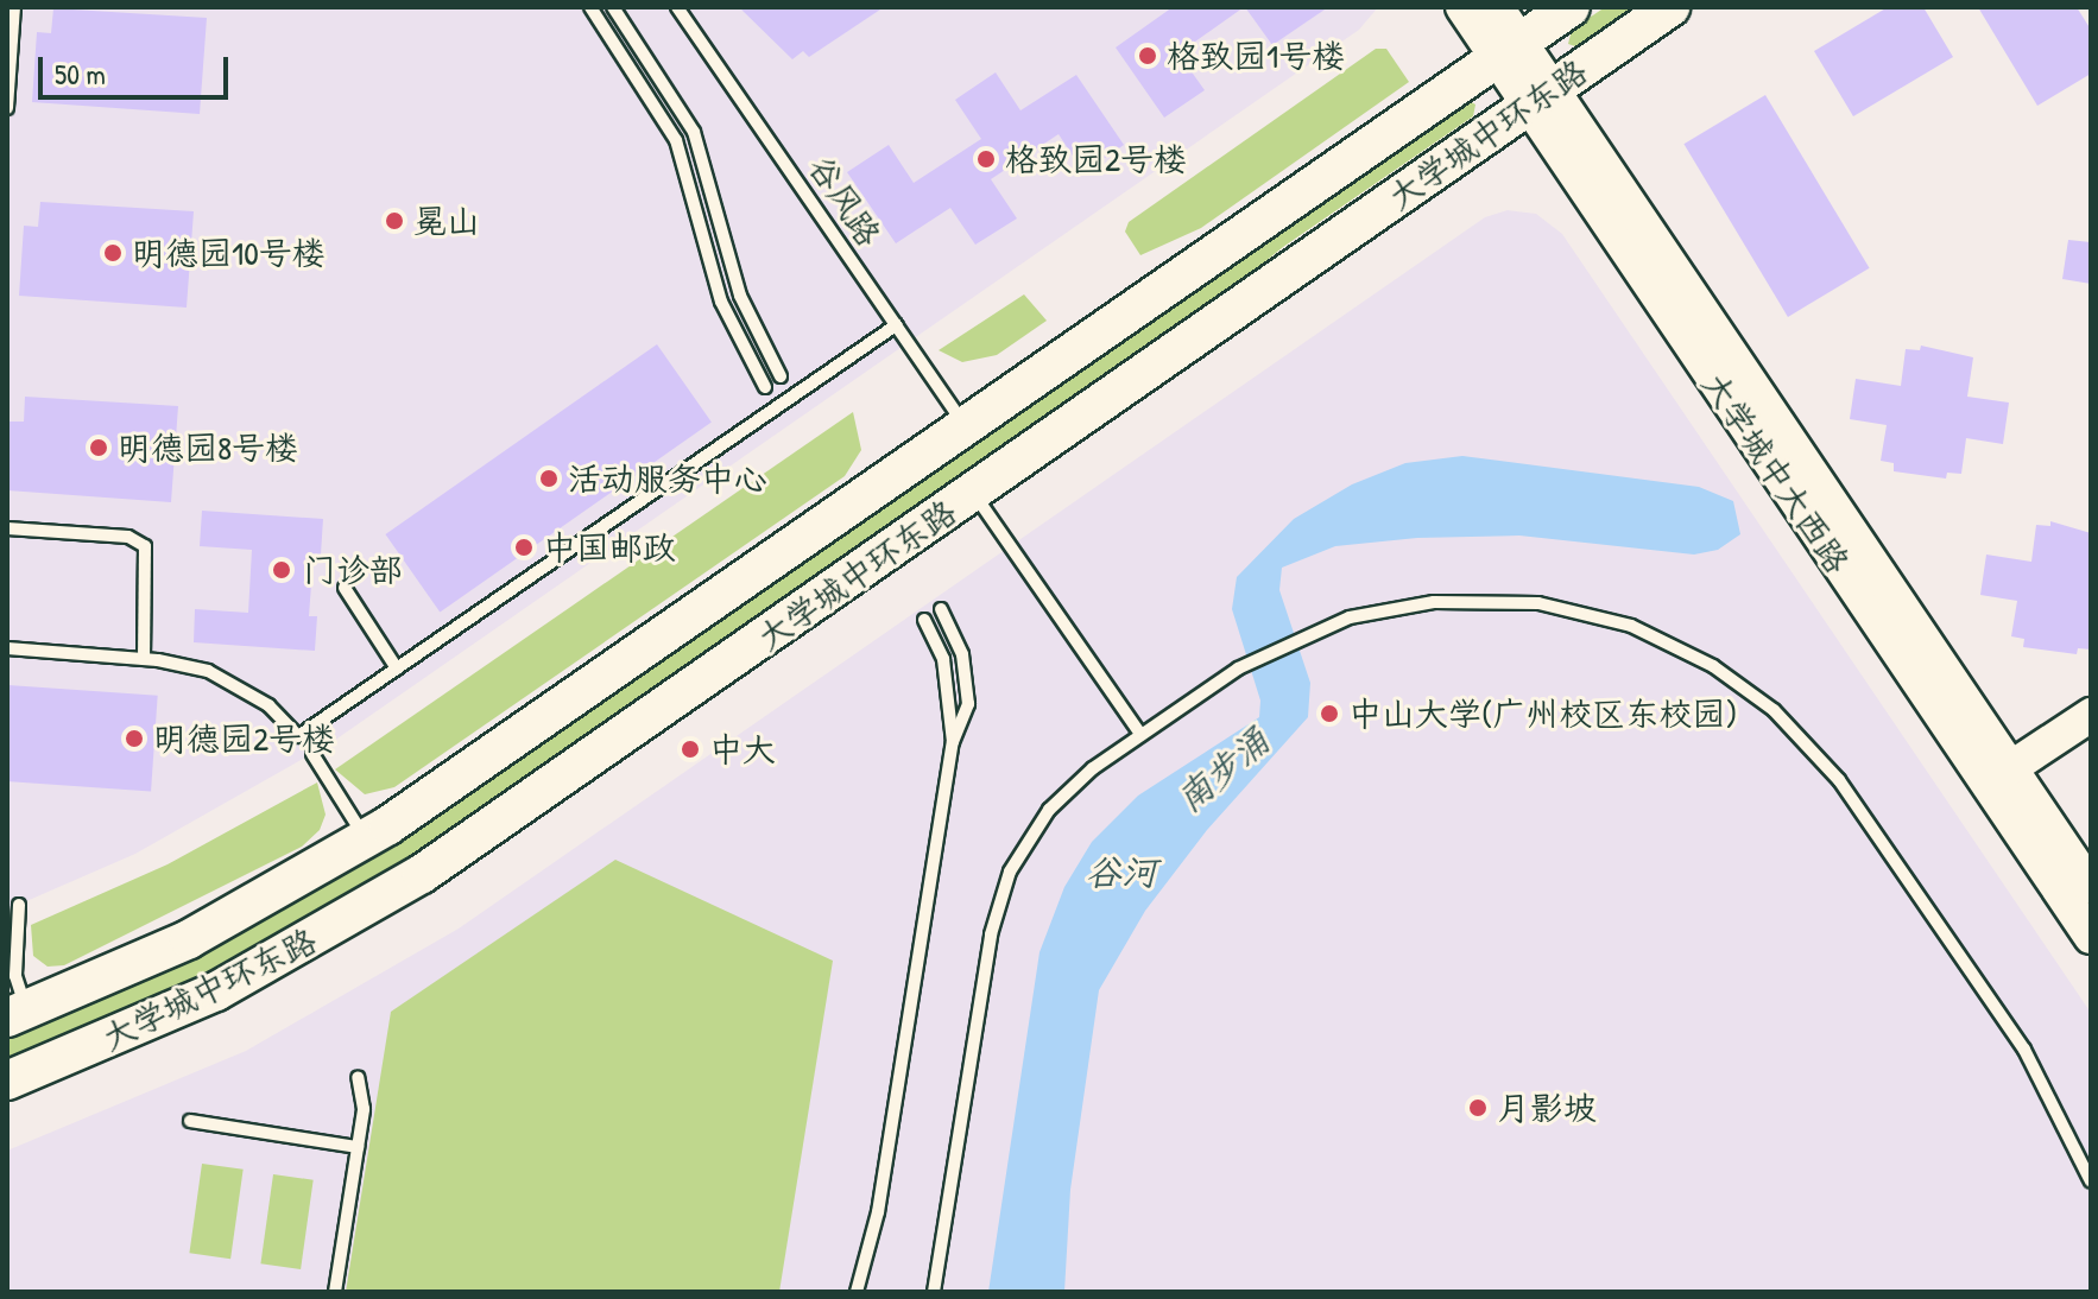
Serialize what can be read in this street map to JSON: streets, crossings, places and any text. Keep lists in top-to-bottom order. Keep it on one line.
{"streets":{"main road":["大学城中环东路","大学城中大西路"],"lane":["谷风路"]},"crossings":[["大学城中环东路","谷风路"],["大学城中环东路","大学城中大西路"]],"water":["南步涌","谷河"],"places":["格致园1号楼","格致园2号楼","冕山","明德园10号楼","明德园8号楼","活动服务中心","中国邮政","门诊部","中山大学(广州校区东校园)","明德园2号楼","中大","月影坡"],"scale_bar":"50 m"}
